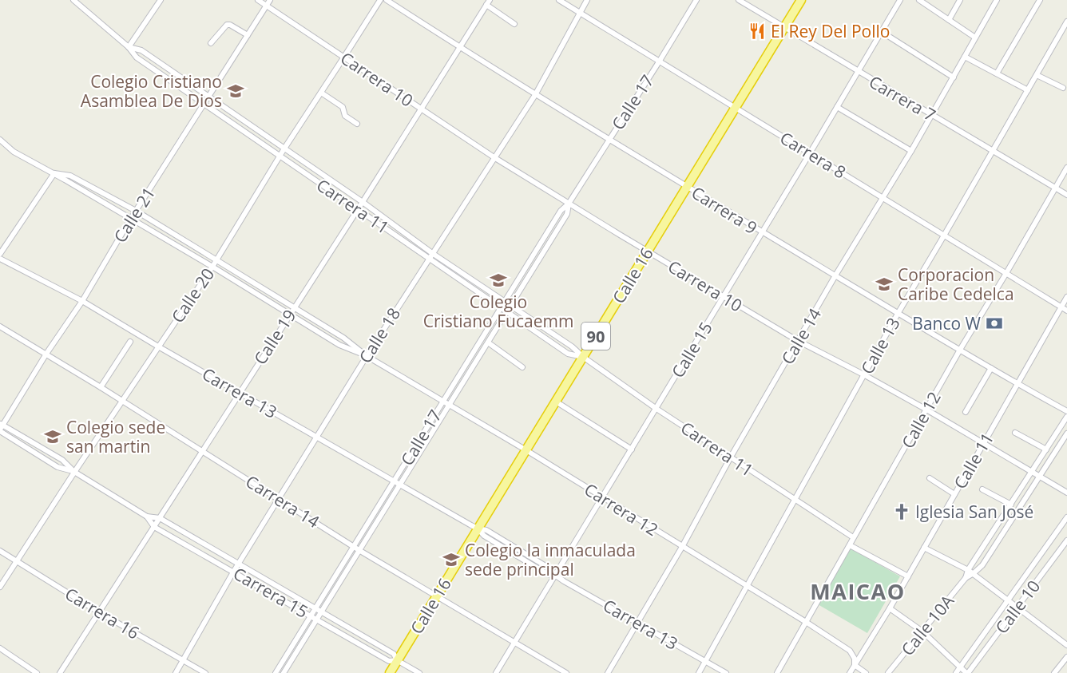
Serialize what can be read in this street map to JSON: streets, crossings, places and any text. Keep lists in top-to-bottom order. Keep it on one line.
{"streets":{"highway":["Calle 16","90"],"street":["Carrera 10","Carrera 7","Calle 17","Carrera 8","Carrera 11","Carrera 9","Calle 21","Calle 20","Calle 18","Calle 14","Calle 19","Calle 13","Calle 15","Carrera 13","Calle 12","Calle 11","Carrera 14","Carrera 12","Carrera 15","Calle 10","Carrera 16","Calle 10A"]},"crossings":[["Carrera 10","Calle 17"],["Carrera 10","Calle 21"],["Carrera 10","Calle 16"],["Carrera 10","Calle 20"],["Carrera 10","Calle 18"],["Carrera 10","Calle 14"],["Carrera 10","Calle 19"],["Carrera 10","Calle 13"],["Carrera 10","Calle 15"],["Carrera 10","Calle 12"],["Carrera 10","Calle 11"],["Carrera 10","Calle 10A"],["Carrera 7","Calle 16"],["Carrera 7","Calle 14"],["Carrera 7","Calle 13"],["Carrera 7","Calle 15"],["Carrera 7","Calle 12"],["Calle 17","Carrera 8"],["Calle 17","Carrera 11"],["Calle 17","Carrera 9"],["Calle 17","Carrera 13"],["Calle 17","Carrera 14"],["Calle 17","Carrera 12"],["Calle 17","Carrera 15"],["Carrera 8","Calle 16"],["Carrera 8","Calle 18"],["Carrera 8","Calle 14"],["Carrera 8","Calle 13"],["Carrera 8","Calle 15"],["Carrera 8","Calle 12"],["Carrera 8","Calle 11"],["Carrera 11","Calle 21"],["Carrera 11","Calle 16"],["Carrera 11","Calle 20"],["Carrera 11","Calle 18"],["Carrera 11","Calle 14"],["Carrera 11","Calle 19"],["Carrera 11","Calle 13"],["Carrera 11","Calle 15"],["Carrera 11","Calle 12"],["Carrera 9","Calle 16"],["Carrera 9","Calle 18"],["Carrera 9","Calle 14"],["Carrera 9","Calle 19"],["Carrera 9","Calle 13"],["Carrera 9","Calle 15"],["Carrera 9","Calle 12"],["Carrera 9","Calle 11"],["Calle 21","Carrera 13"],["Calle 21","Carrera 14"],["Calle 21","Carrera 12"],["Calle 21","Carrera 15"],["Calle 16","Carrera 13"],["Calle 16","Carrera 14"],["Calle 16","Carrera 12"],["Calle 16","Carrera 15"],["Calle 20","Carrera 13"],["Calle 20","Carrera 14"],["Calle 20","Carrera 12"],["Calle 20","Carrera 15"],["Calle 20","Carrera 16"],["Calle 18","Carrera 13"],["Calle 18","Carrera 14"],["Calle 18","Carrera 12"],["Calle 18","Carrera 15"],["Calle 18","Carrera 16"],["Calle 14","Carrera 13"],["Calle 14","Carrera 12"],["Calle 19","Carrera 13"],["Calle 19","Carrera 14"],["Calle 19","Carrera 12"],["Calle 19","Carrera 15"],["Calle 19","Carrera 16"],["Calle 13","Carrera 13"],["Calle 13","Carrera 12"],["Calle 15","Carrera 13"],["Calle 15","Carrera 14"],["Calle 15","Carrera 12"],["Calle 12","Carrera 12"],["Calle 11","Carrera 12"]],"districts":["MAICAO"],"places":{"restaurant":["El Rey Del Pollo"],"school or university":["Colegio Cristiano Asamblea De Dios","Colegio Cristiano Fucaemm","Corporacion Caribe Cedelca","Colegio sede san martin","Colegio la inmaculada sede principal"],"bank":["Banco W"],"church":["Iglesia San José"]}}
